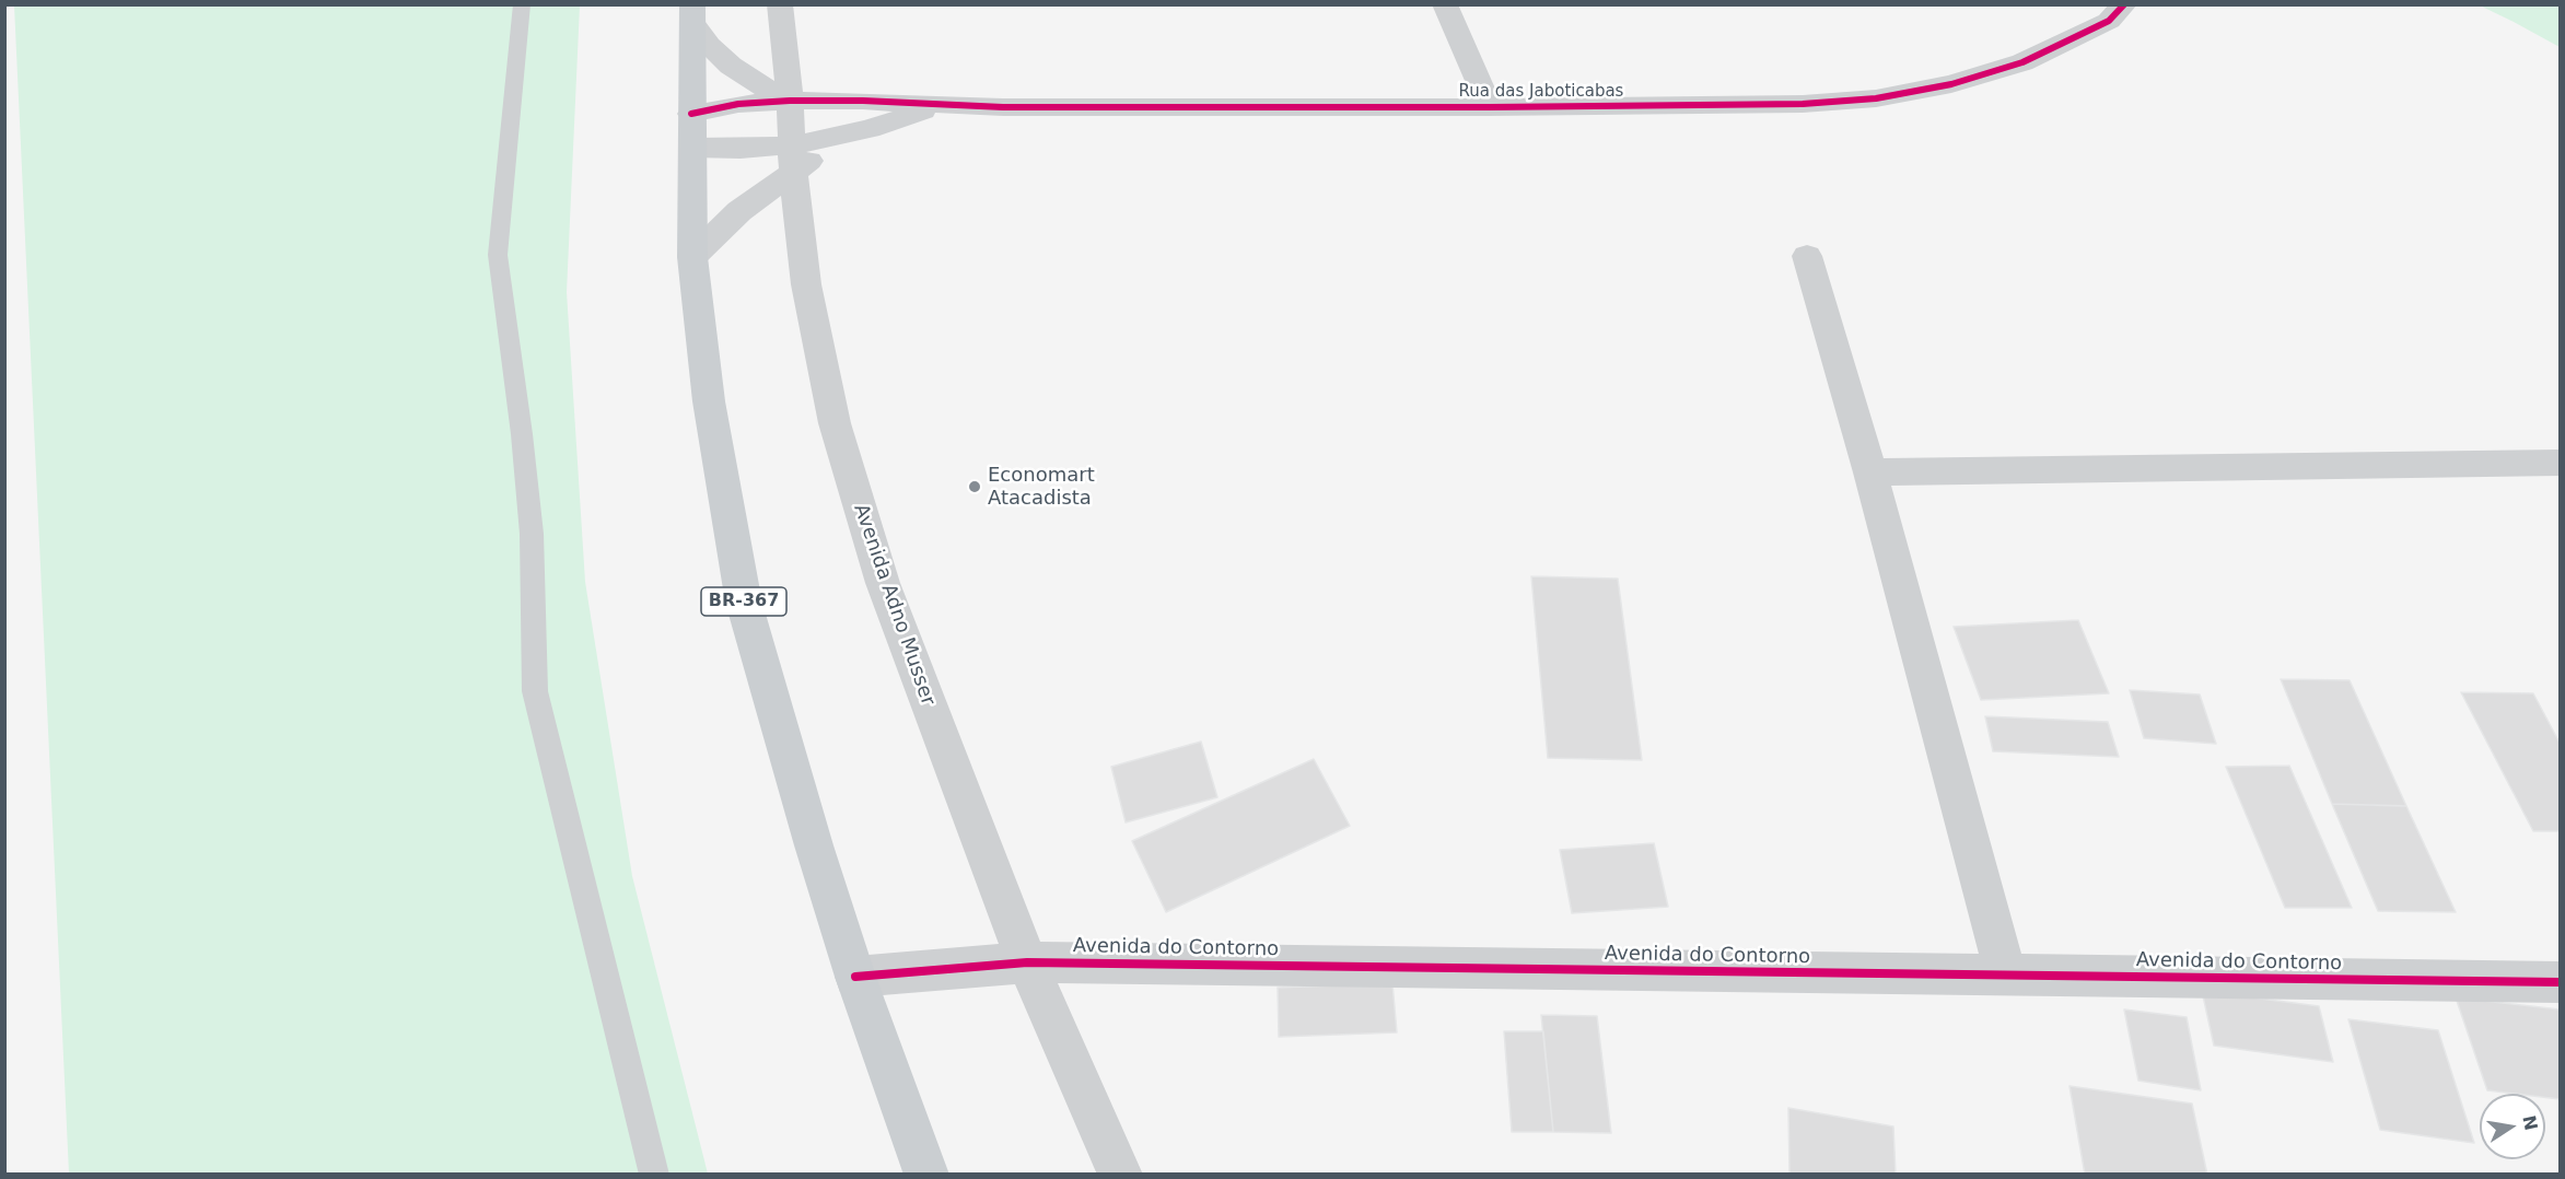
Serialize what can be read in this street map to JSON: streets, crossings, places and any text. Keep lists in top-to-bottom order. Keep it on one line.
{"streets":{"main road":["BR-367"],"street":["Rua das Jaboticabas","Avenida Adno Musser","Avenida do Contorno"]},"crossings":[["Rua das Jaboticabas","BR-367"],["Rua das Jaboticabas","Avenida Adno Musser"],["BR-367","Avenida do Contorno"],["Avenida Adno Musser","Avenida do Contorno"]],"places":["Economart Atacadista"],"north":"right"}
